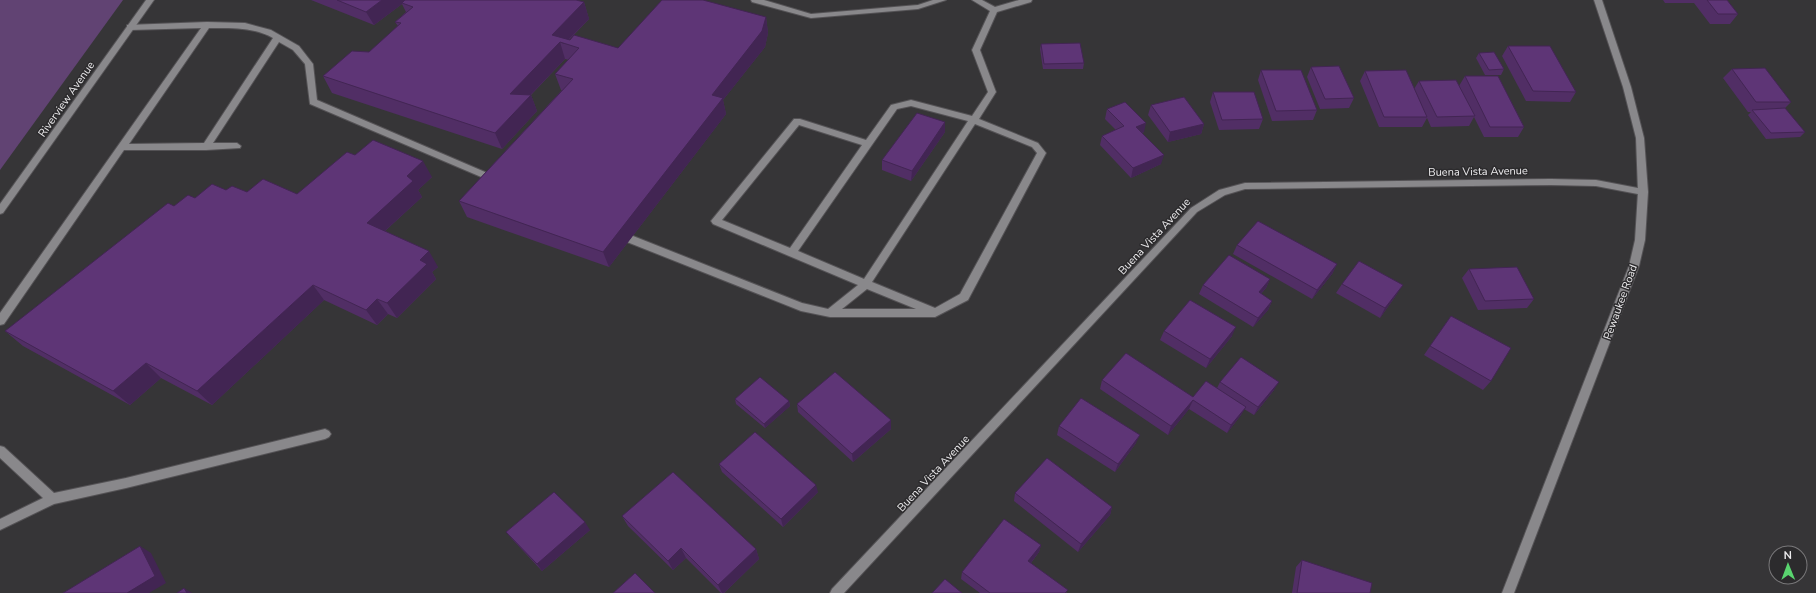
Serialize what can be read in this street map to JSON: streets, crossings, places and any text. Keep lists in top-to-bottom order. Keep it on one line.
{"streets":{"street":["Riverview Avenue","Buena Vista Avenue","Pewaukee Road"]},"crossings":[["Buena Vista Avenue","Pewaukee Road"]],"north":"top"}
